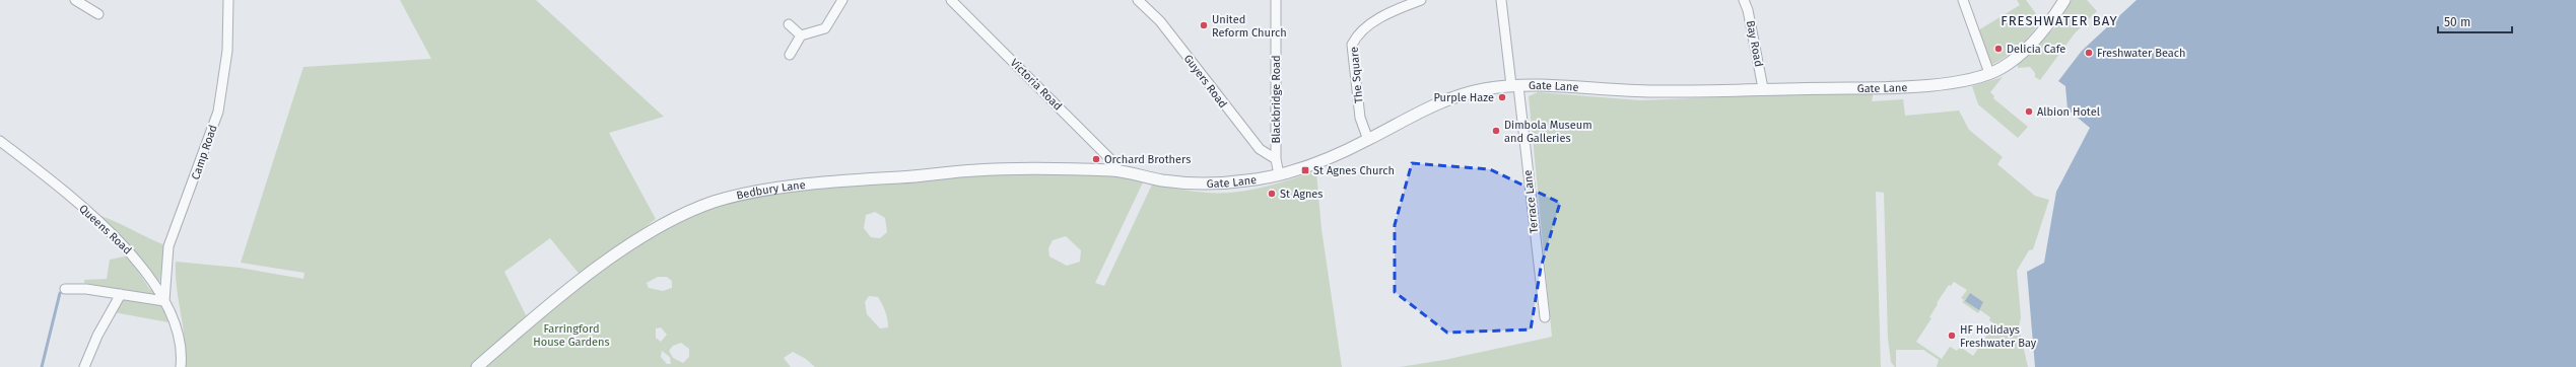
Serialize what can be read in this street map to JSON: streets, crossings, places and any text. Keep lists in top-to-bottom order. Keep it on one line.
{"streets":{"street":["Bay Road","The Square","Guyers Road","Victoria Road","Gate Lane","Blackbridge Road","Camp Road","Bedbury Lane","Terrace Lane","Queens Road"]},"crossings":[["Bay Road","Gate Lane"],["The Square","Gate Lane"],["Guyers Road","Blackbridge Road"],["Victoria Road","Gate Lane"],["Victoria Road","Bedbury Lane"],["Gate Lane","Blackbridge Road"],["Gate Lane","Bedbury Lane"],["Gate Lane","Terrace Lane"],["Camp Road","Queens Road"]],"districts":["FRESHWATER BAY"],"parks":["Farringford House Gardens"],"places":{"other":["United Reform Church","Delicia Cafe","Freshwater Beach","Purple Haze","Albion Hotel","Dimbola Museum and Galleries","Orchard Brothers","St Agnes","HF Holidays Freshwater Bay"],"transit":["St Agnes Church"]},"scale_bar":"50 m"}
